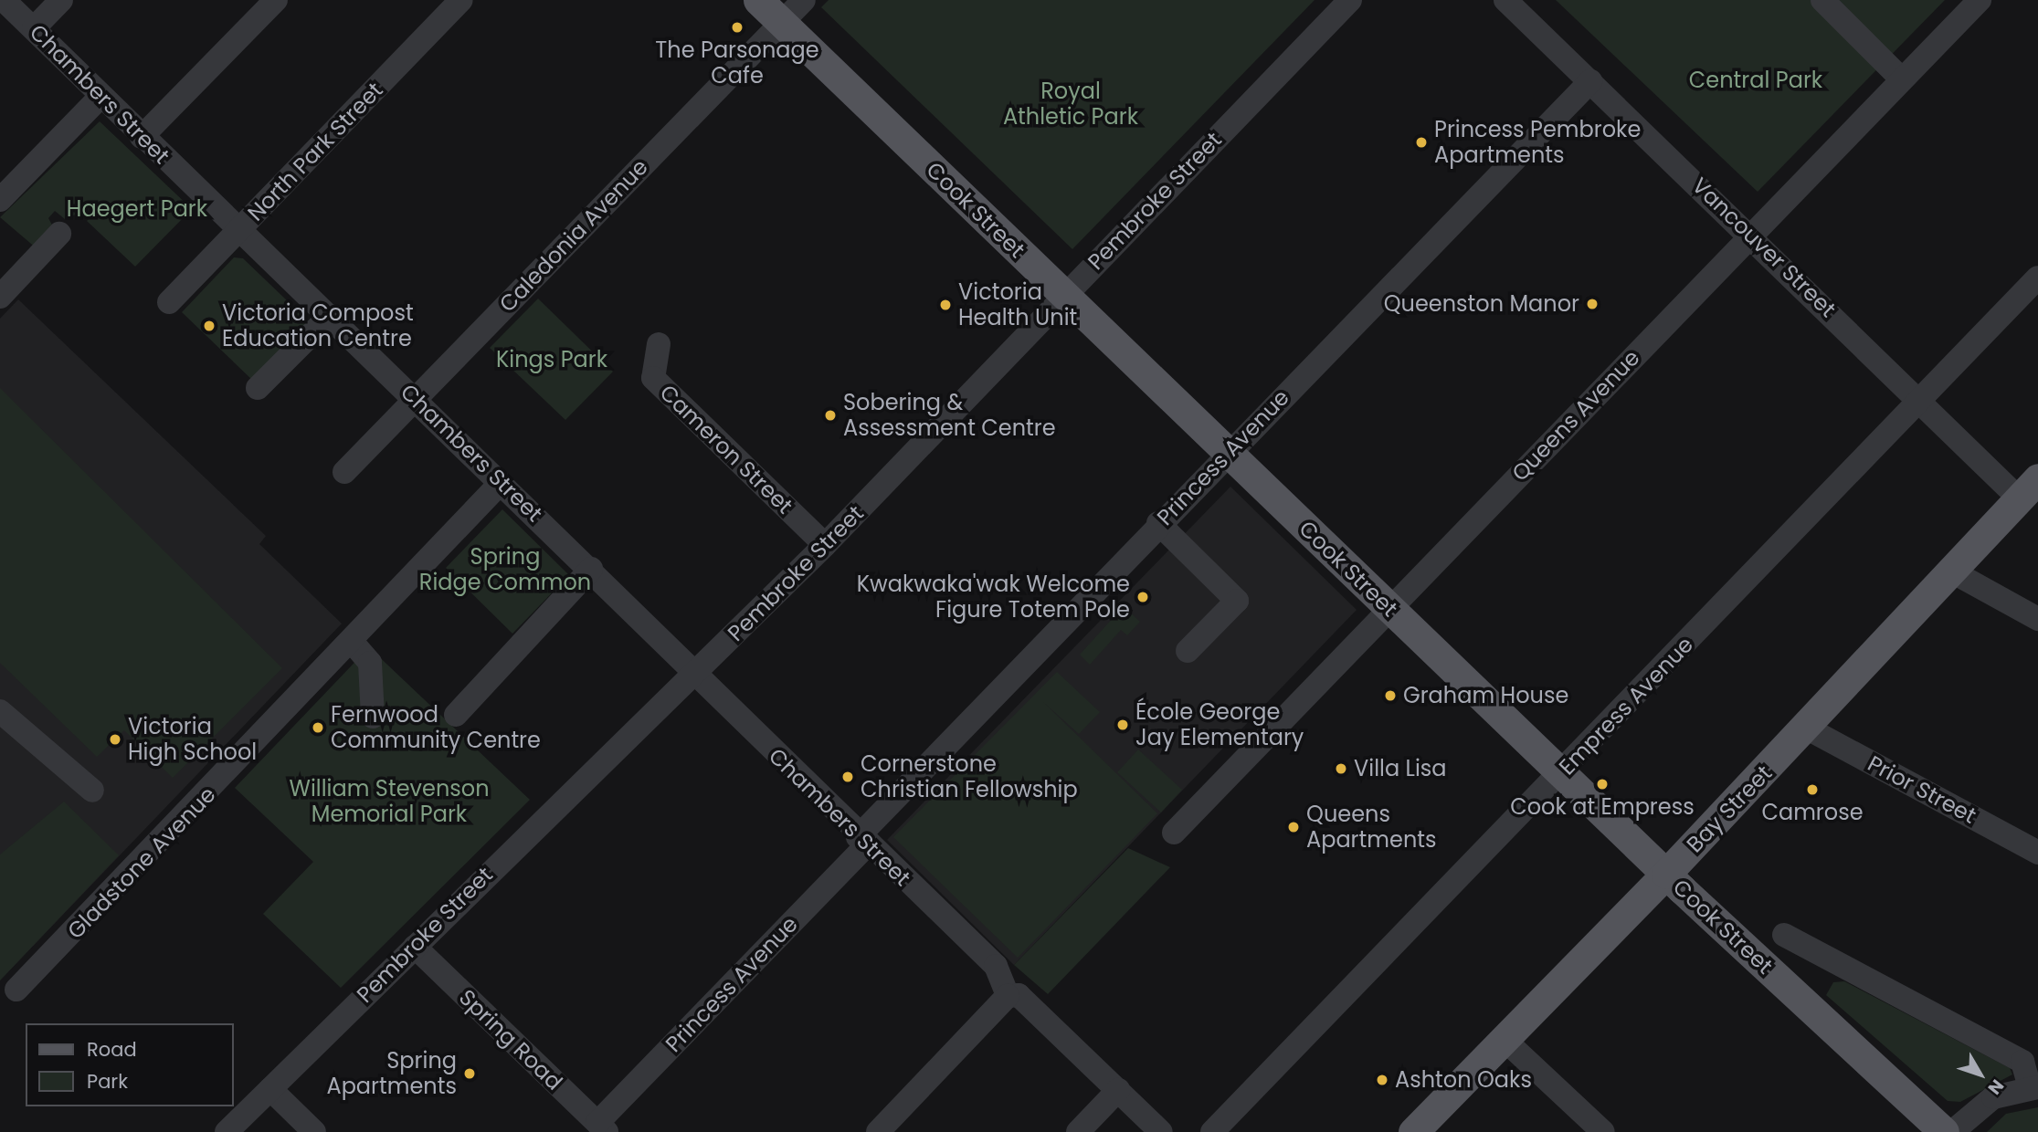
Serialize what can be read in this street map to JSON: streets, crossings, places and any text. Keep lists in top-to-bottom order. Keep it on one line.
{"streets":{"main road":["Cook Street","Bay Street"],"street":["Chambers Street","North Park Street","Pembroke Street","Caledonia Avenue","Vancouver Street","Queens Avenue","Cameron Street","Princess Avenue","Empress Avenue","Prior Street","Gladstone Avenue","Spring Road"]},"crossings":[["Chambers Street","North Park Street"],["Chambers Street","Pembroke Street"],["Chambers Street","Caledonia Avenue"],["Chambers Street","Princess Avenue"],["Chambers Street","Gladstone Avenue"],["Pembroke Street","Cook Street"],["Pembroke Street","Cameron Street"],["Pembroke Street","Spring Road"],["Cook Street","Caledonia Avenue"],["Cook Street","Queens Avenue"],["Cook Street","Princess Avenue"],["Cook Street","Empress Avenue"],["Cook Street","Bay Street"],["Vancouver Street","Queens Avenue"],["Vancouver Street","Princess Avenue"],["Vancouver Street","Empress Avenue"],["Vancouver Street","Bay Street"],["Princess Avenue","Spring Road"],["Prior Street","Bay Street"]],"parks":["Central Park","Royal Athletic Park","Haegert Park","Kings Park","Spring Ridge Common","William Stevenson Memorial Park"],"places":["The Parsonage Cafe","Princess Pembroke Apartments","Queenston Manor","Victoria Health Unit","Victoria Compost Education Centre","Sobering & Assessment Centre","Kwakwaka'wak Welcome Figure Totem Pole","Graham House","École George Jay Elementary","Fernwood Community Centre","Victoria High School","Villa Lisa","Cornerstone Christian Fellowship","Cook at Empress","Camrose","Queens Apartments","Spring Apartments","Ashton Oaks"],"legend":["Road","Park"],"north":"bottom right"}
